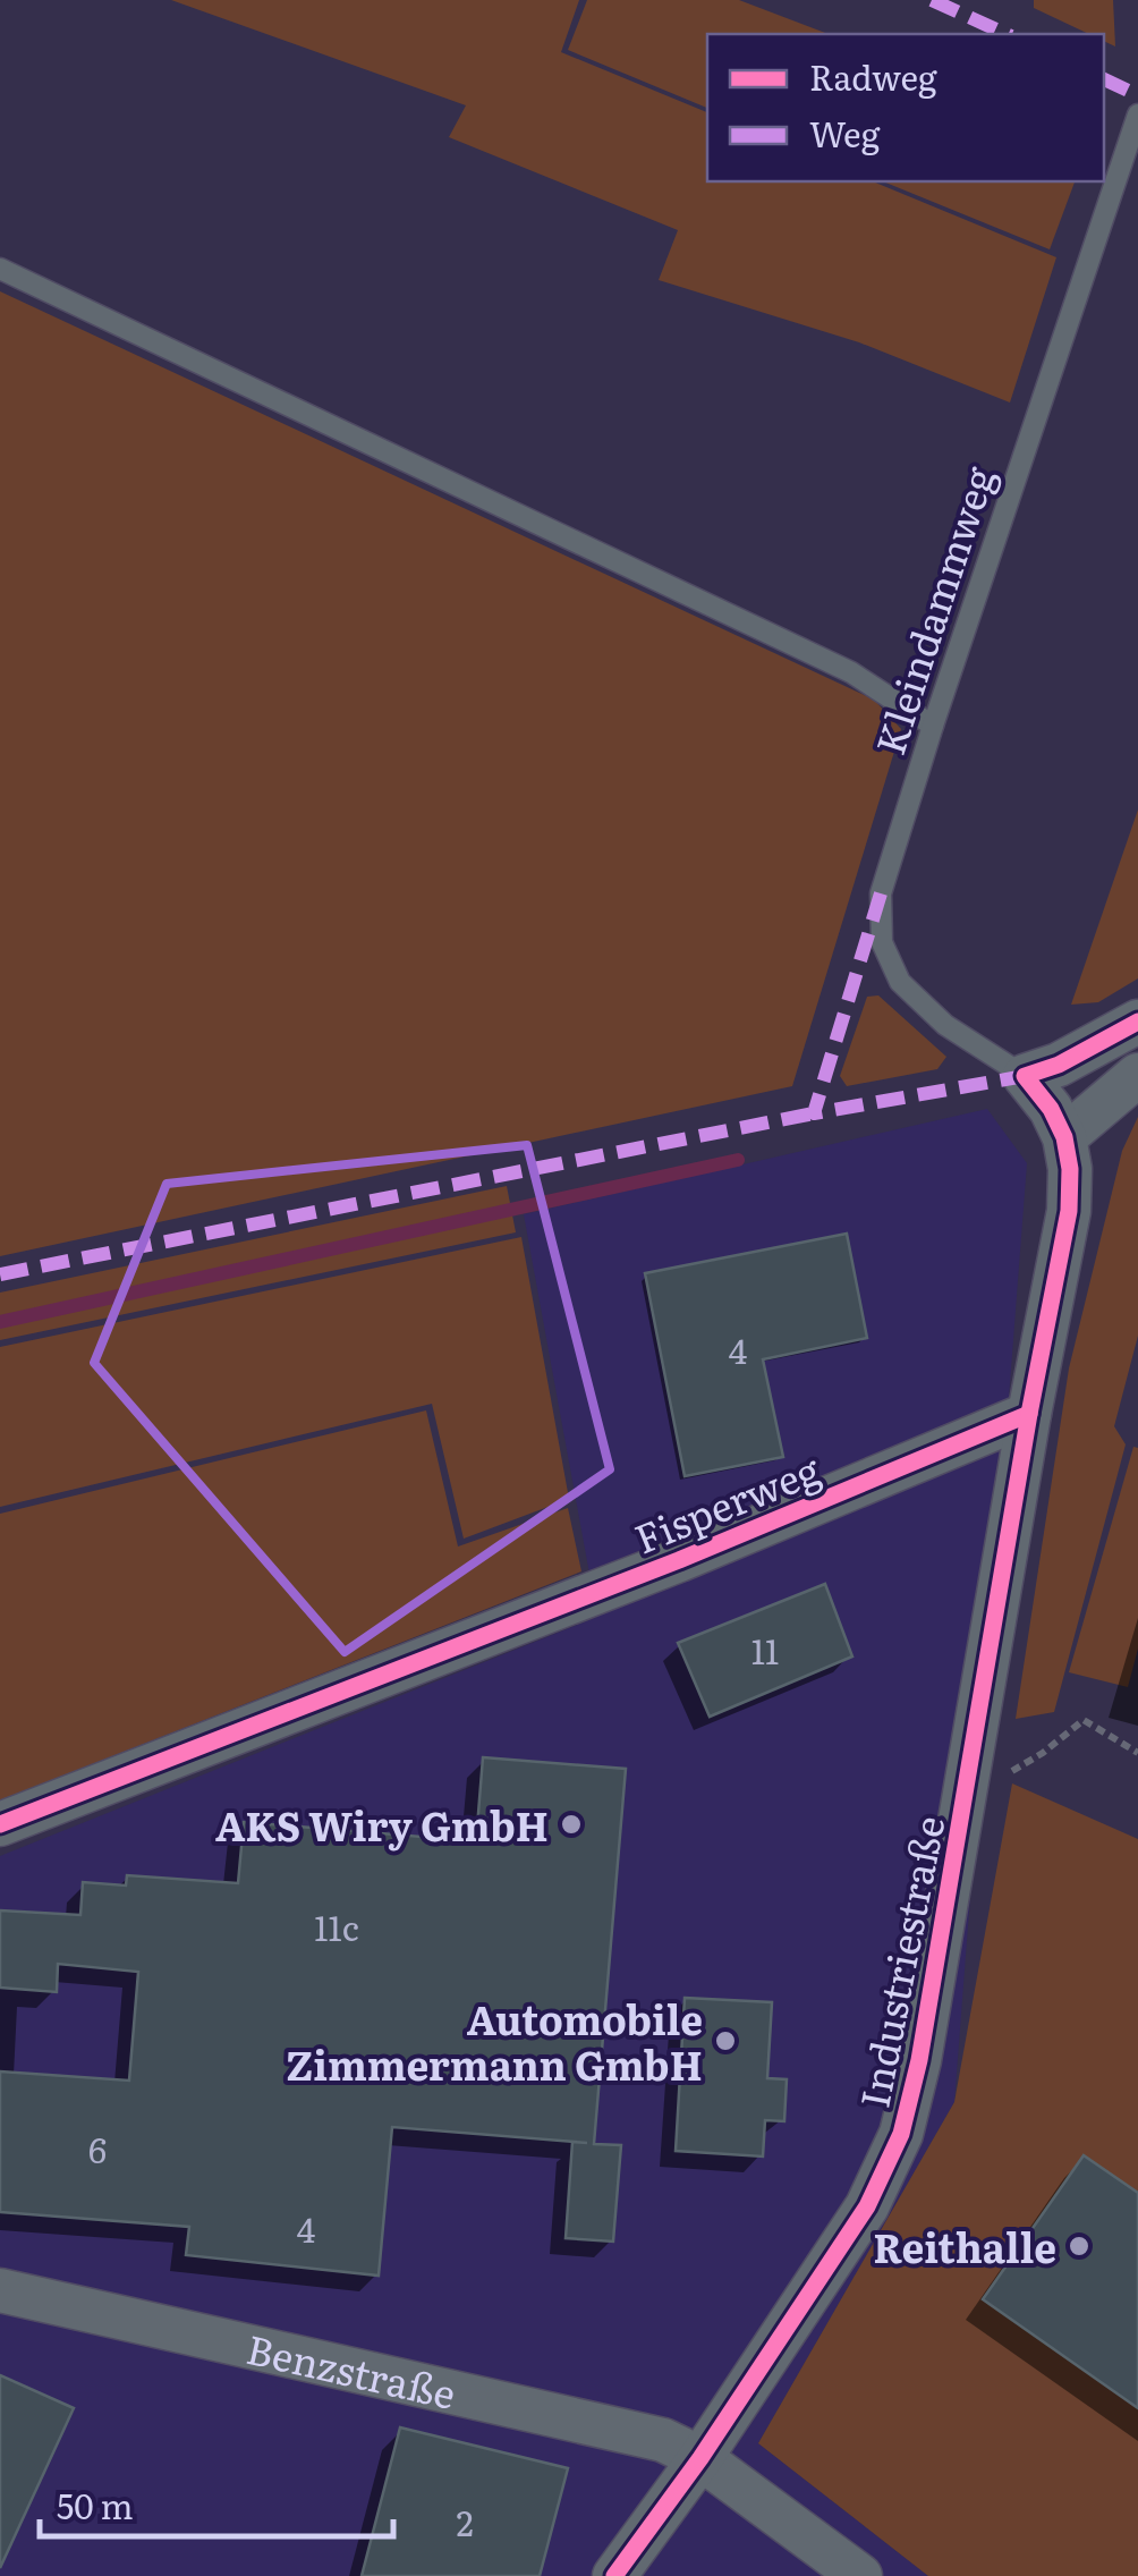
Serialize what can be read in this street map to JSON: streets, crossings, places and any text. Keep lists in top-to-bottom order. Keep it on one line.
{"streets":{"street":["Fisperweg","Industriestraße","Benzstraße"],"lane":["Kleindammweg"]},"crossings":[["Fisperweg","Industriestraße"],["Industriestraße","Benzstraße"]],"places":["AKS Wiry GmbH","Automobile Zimmermann GmbH","Reithalle"],"house_numbers":["4","11","11c","6","4","2"],"legend":["Radweg","Weg"],"scale_bar":"50 m"}
